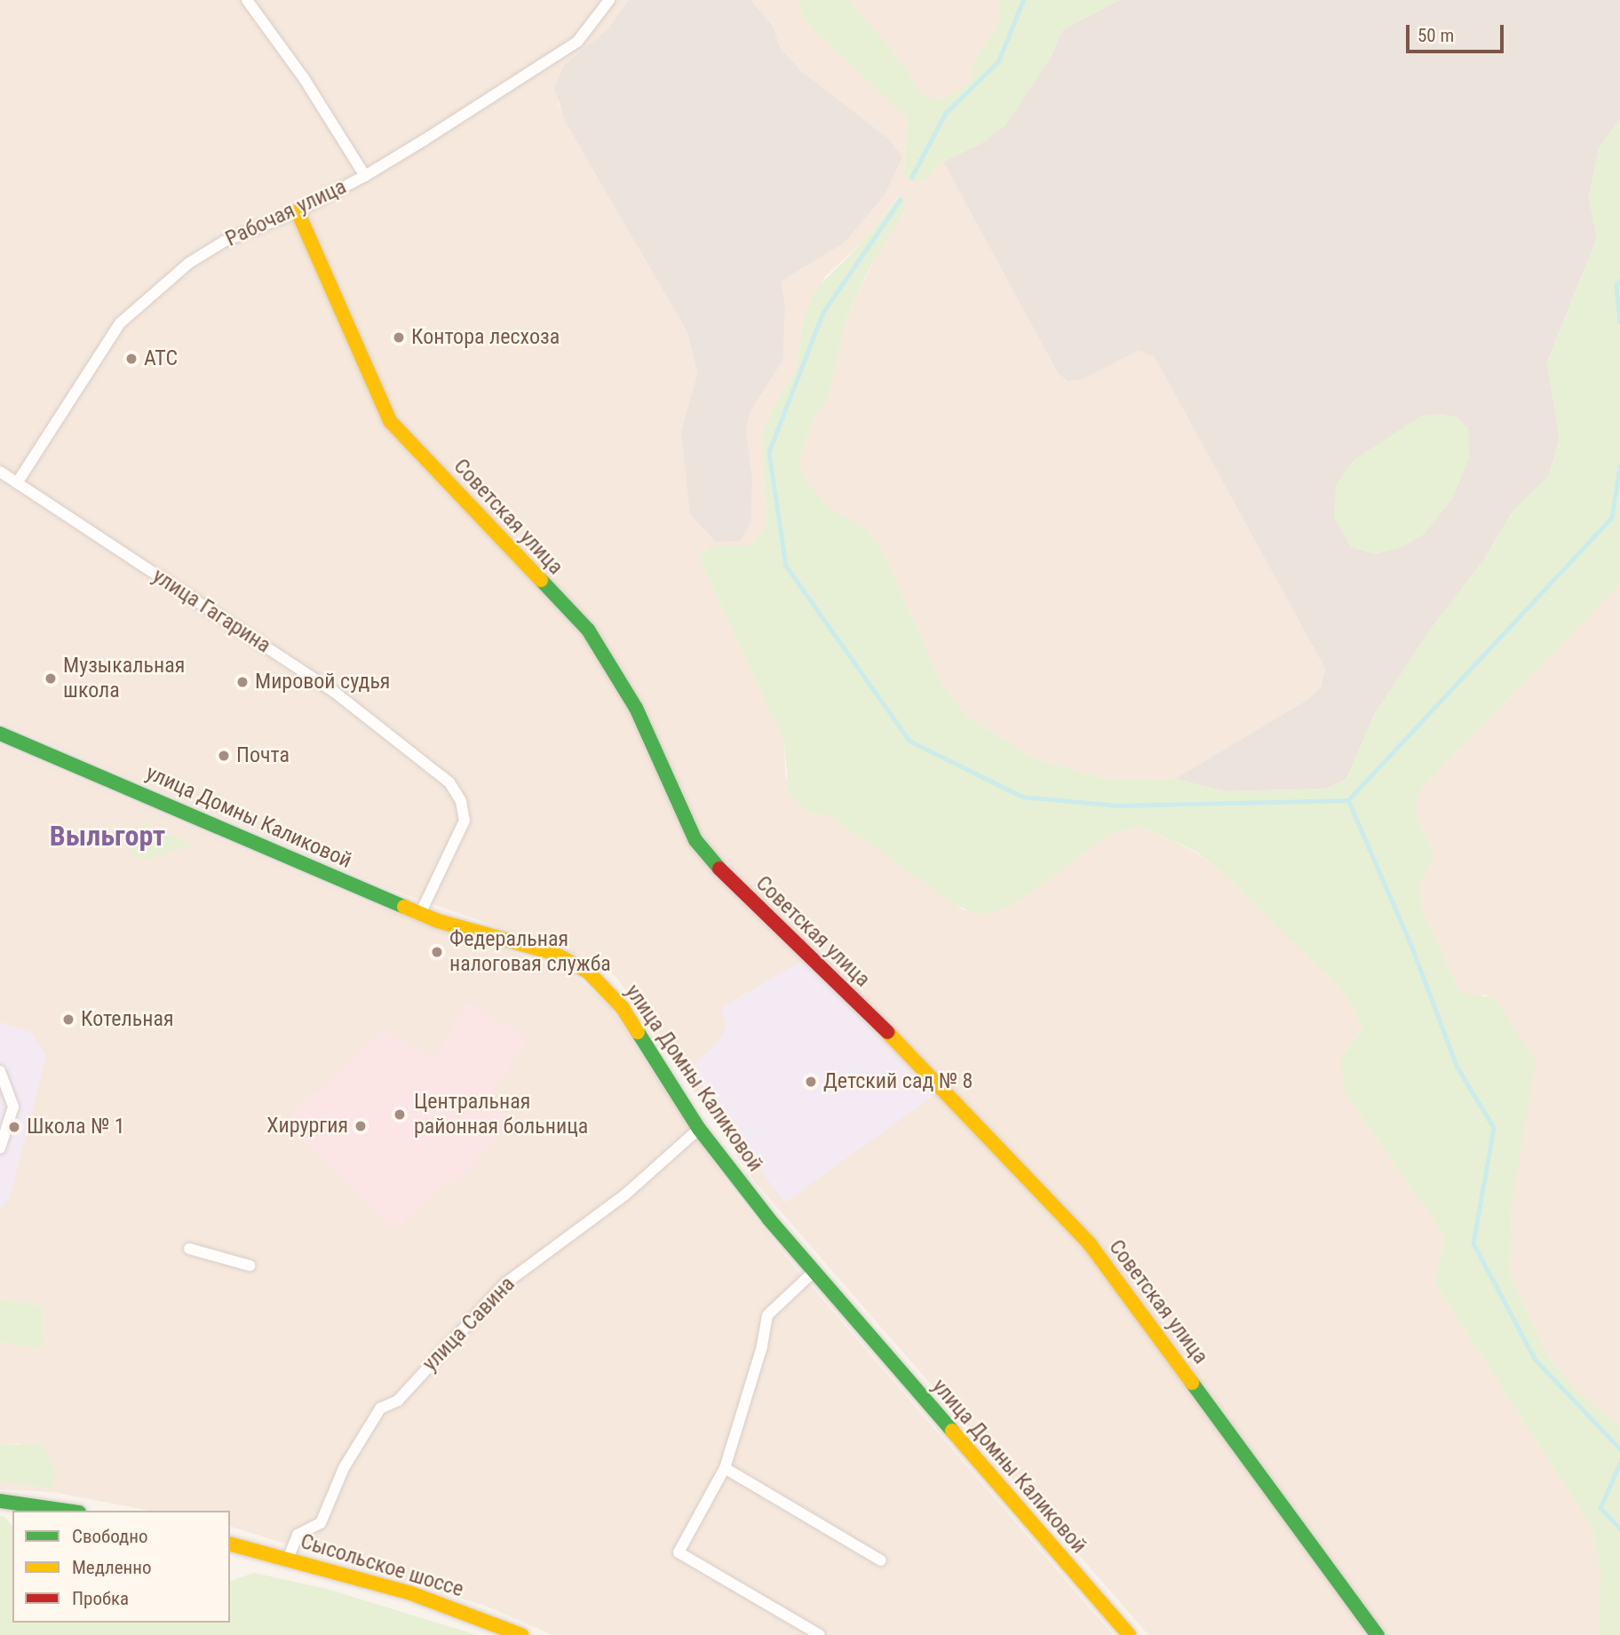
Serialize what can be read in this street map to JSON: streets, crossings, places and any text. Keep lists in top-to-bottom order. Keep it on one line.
{"streets":{"main road":["Советская улица","улица Домны Каликовой","Сысольское шоссе"],"street":["Рабочая улица","улица Гагарина","улица Савина"]},"crossings":[["Рабочая улица","Советская улица"],["Рабочая улица","улица Гагарина"],["улица Гагарина","улица Домны Каликовой"],["улица Домны Каликовой","улица Савина"],["улица Савина","Сысольское шоссе"]],"districts":["Выльгорт"],"places":["Контора лесхоза","АТС","Музыкальная школа","Мировой судья","Почта","Федеральная налоговая служба","Котельная","Детский сад № 8","Центральная районная больница","Хирургия","Школа № 1"],"legend":["Свободно","Медленно","Пробка"],"scale_bar":"50 m"}
